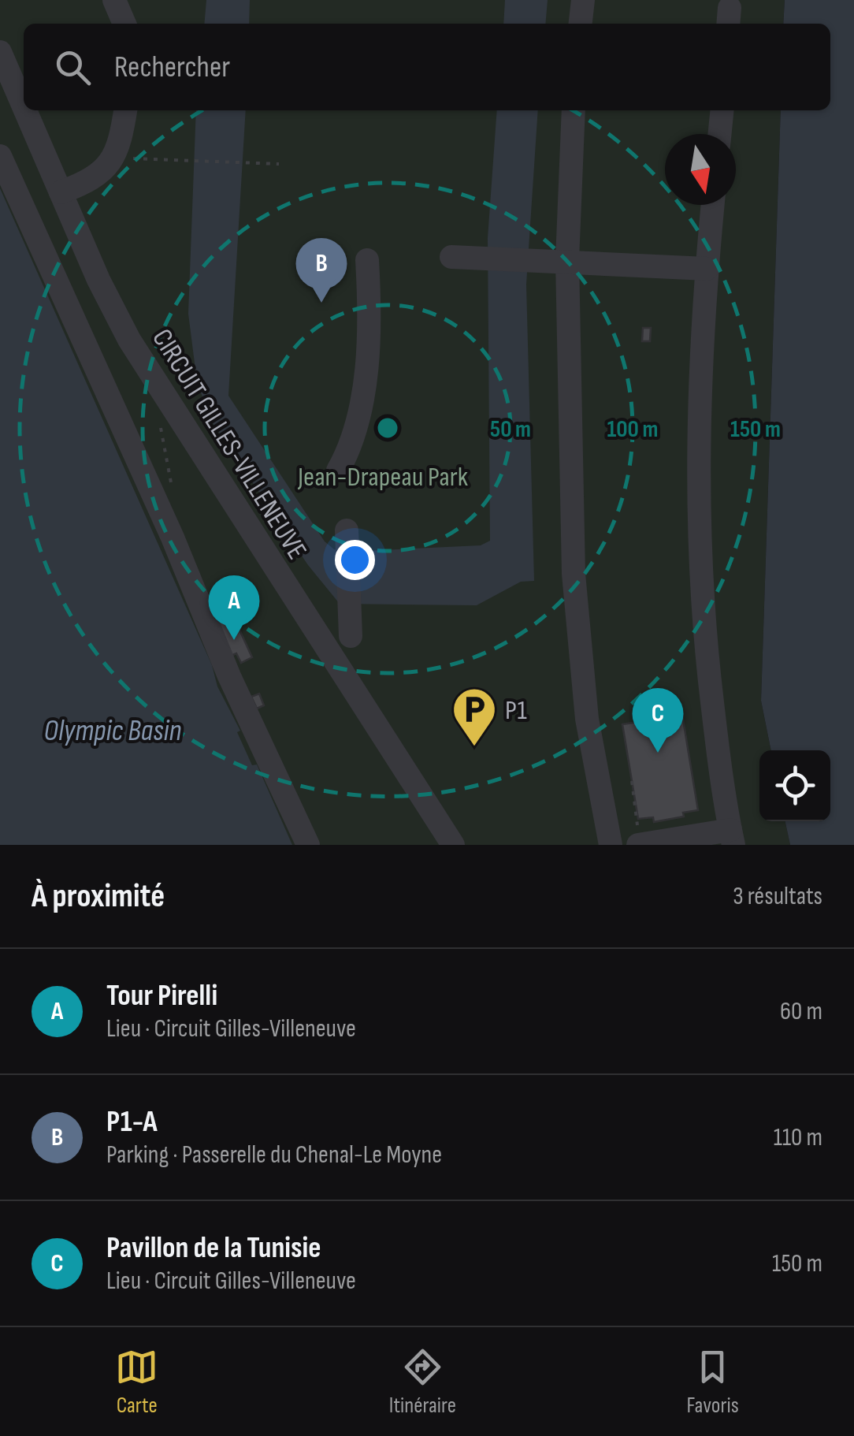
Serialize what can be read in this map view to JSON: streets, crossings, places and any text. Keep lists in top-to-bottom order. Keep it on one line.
{"streets":{"street":["CIRCUIT GILLES-VILLENEUVE"]},"water":["Olympic Basin"],"parks":["Jean-Drapeau Park"],"places":{"parking":["P1"]},"north":"bottom","page":{"search":"Rechercher","pins":["B","A","C"],"heading":["À proximité","3 résultats"],"list":[{"mark":"A","name":"Tour Pirelli","note":"Lieu · Circuit Gilles-Villeneuve","value":"60 m"},{"mark":"B","name":"P1-A","note":"Parking · Passerelle du Chenal-Le Moyne","value":"110 m"},{"mark":"C","name":"Pavillon de la Tunisie","note":"Lieu · Circuit Gilles-Villeneuve","value":"150 m"}],"nav":["Carte","Itinéraire","Favoris"]},"rings":["50 m","100 m","150 m"]}
